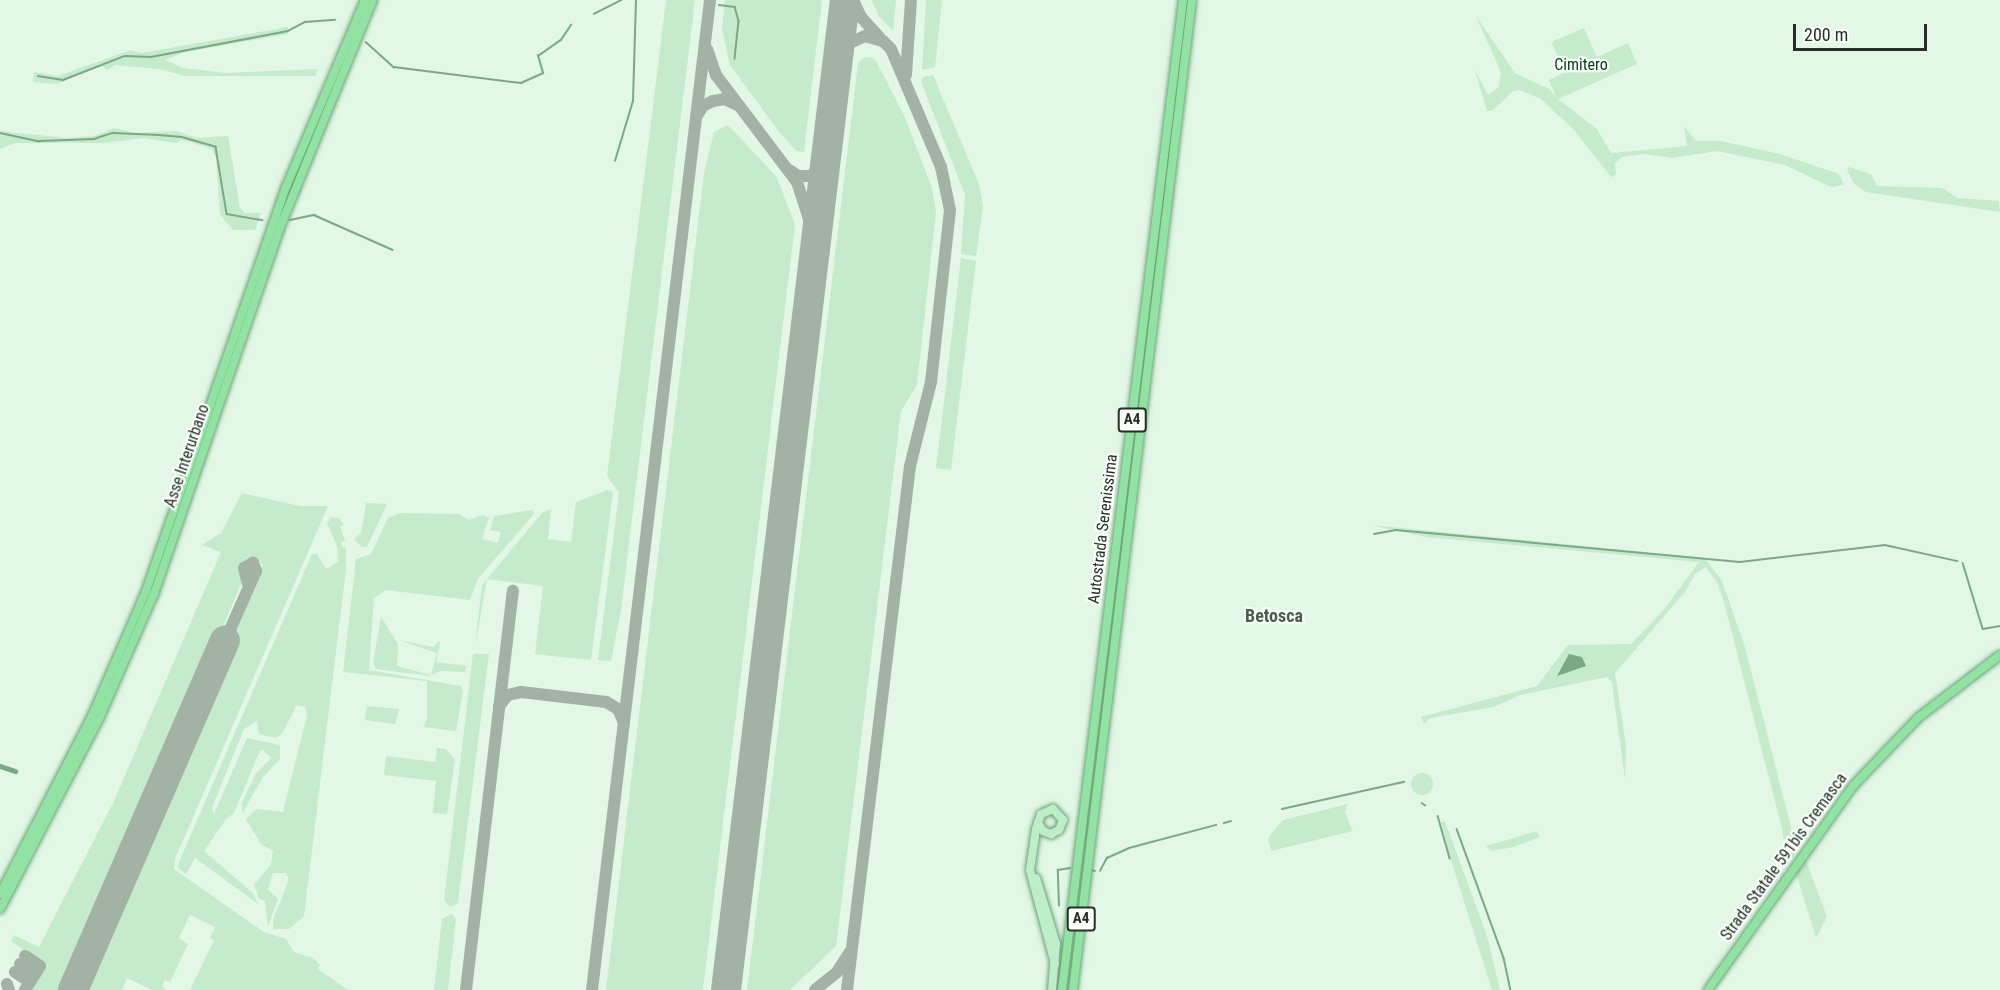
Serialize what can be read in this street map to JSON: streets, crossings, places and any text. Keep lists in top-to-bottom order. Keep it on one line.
{"streets":{"highway":["A4","Asse Interurbano","Autostrada Serenissima","Strada Statale 591bis Cremasca"]},"districts":["Betosca"],"parks":["Cimitero"],"scale_bar":"200 m"}
